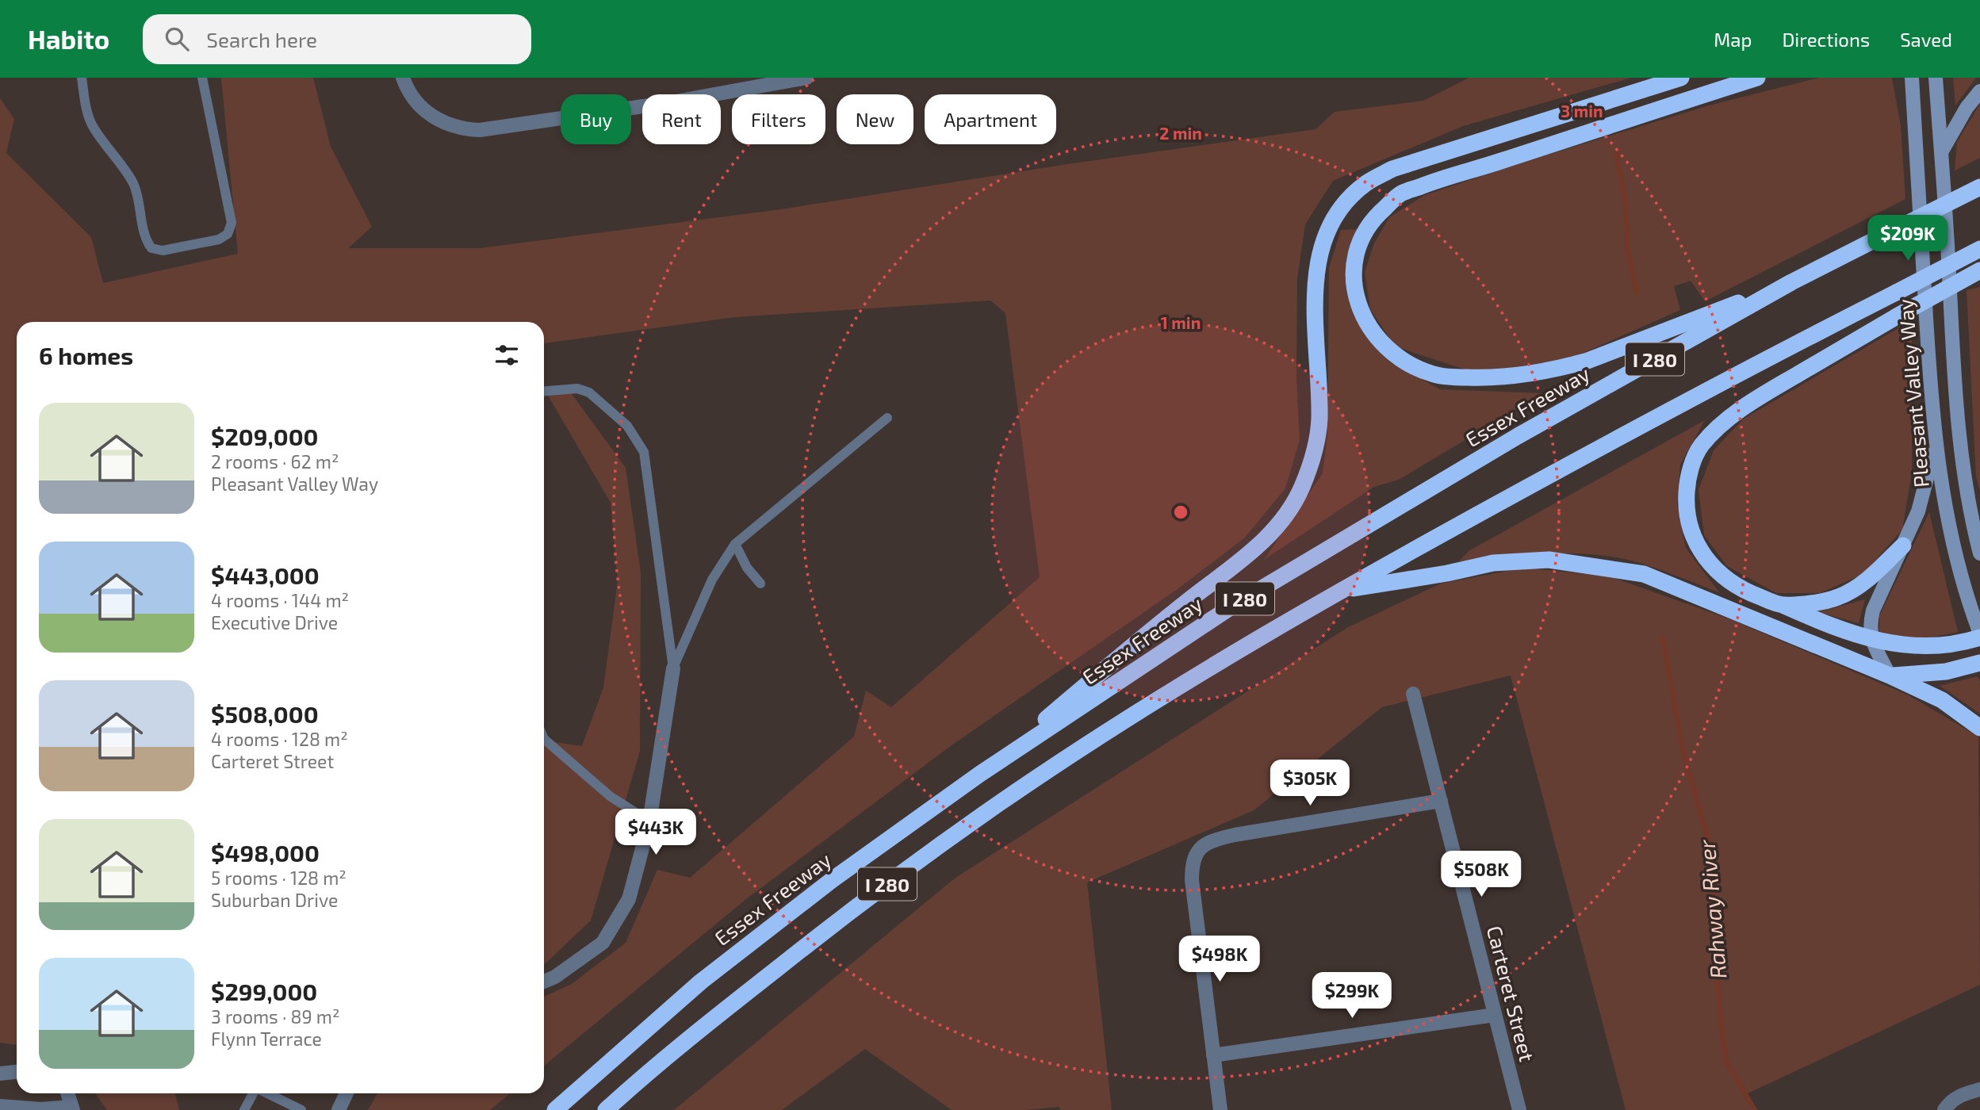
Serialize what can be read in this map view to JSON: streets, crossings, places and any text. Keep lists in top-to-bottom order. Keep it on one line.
{"streets":{"highway":["I 280","Essex Freeway"],"main road":["Pleasant Valley Way"],"street":["Carteret Street"]},"water":["Rahway River"],"page":{"header":"Habito","search":"Search here","nav":["Map","Directions","Saved"],"chip":["Buy","Rent","Filters","New","Apartment"],"price":["$209K","$305K","$443K","$508K","$498K","$299K"],"heading":"6 homes","list":[{"name":"$209,000","note":"2 rooms · 62 m² · Pleasant Valley Way"},{"name":"$443,000","note":"4 rooms · 144 m² · Executive Drive"},{"name":"$508,000","note":"4 rooms · 128 m² · Carteret Street"},{"name":"$498,000","note":"5 rooms · 128 m² · Suburban Drive"},{"name":"$299,000","note":"3 rooms · 89 m² · Flynn Terrace"}]},"rings":["3 min","2 min","1 min"]}
